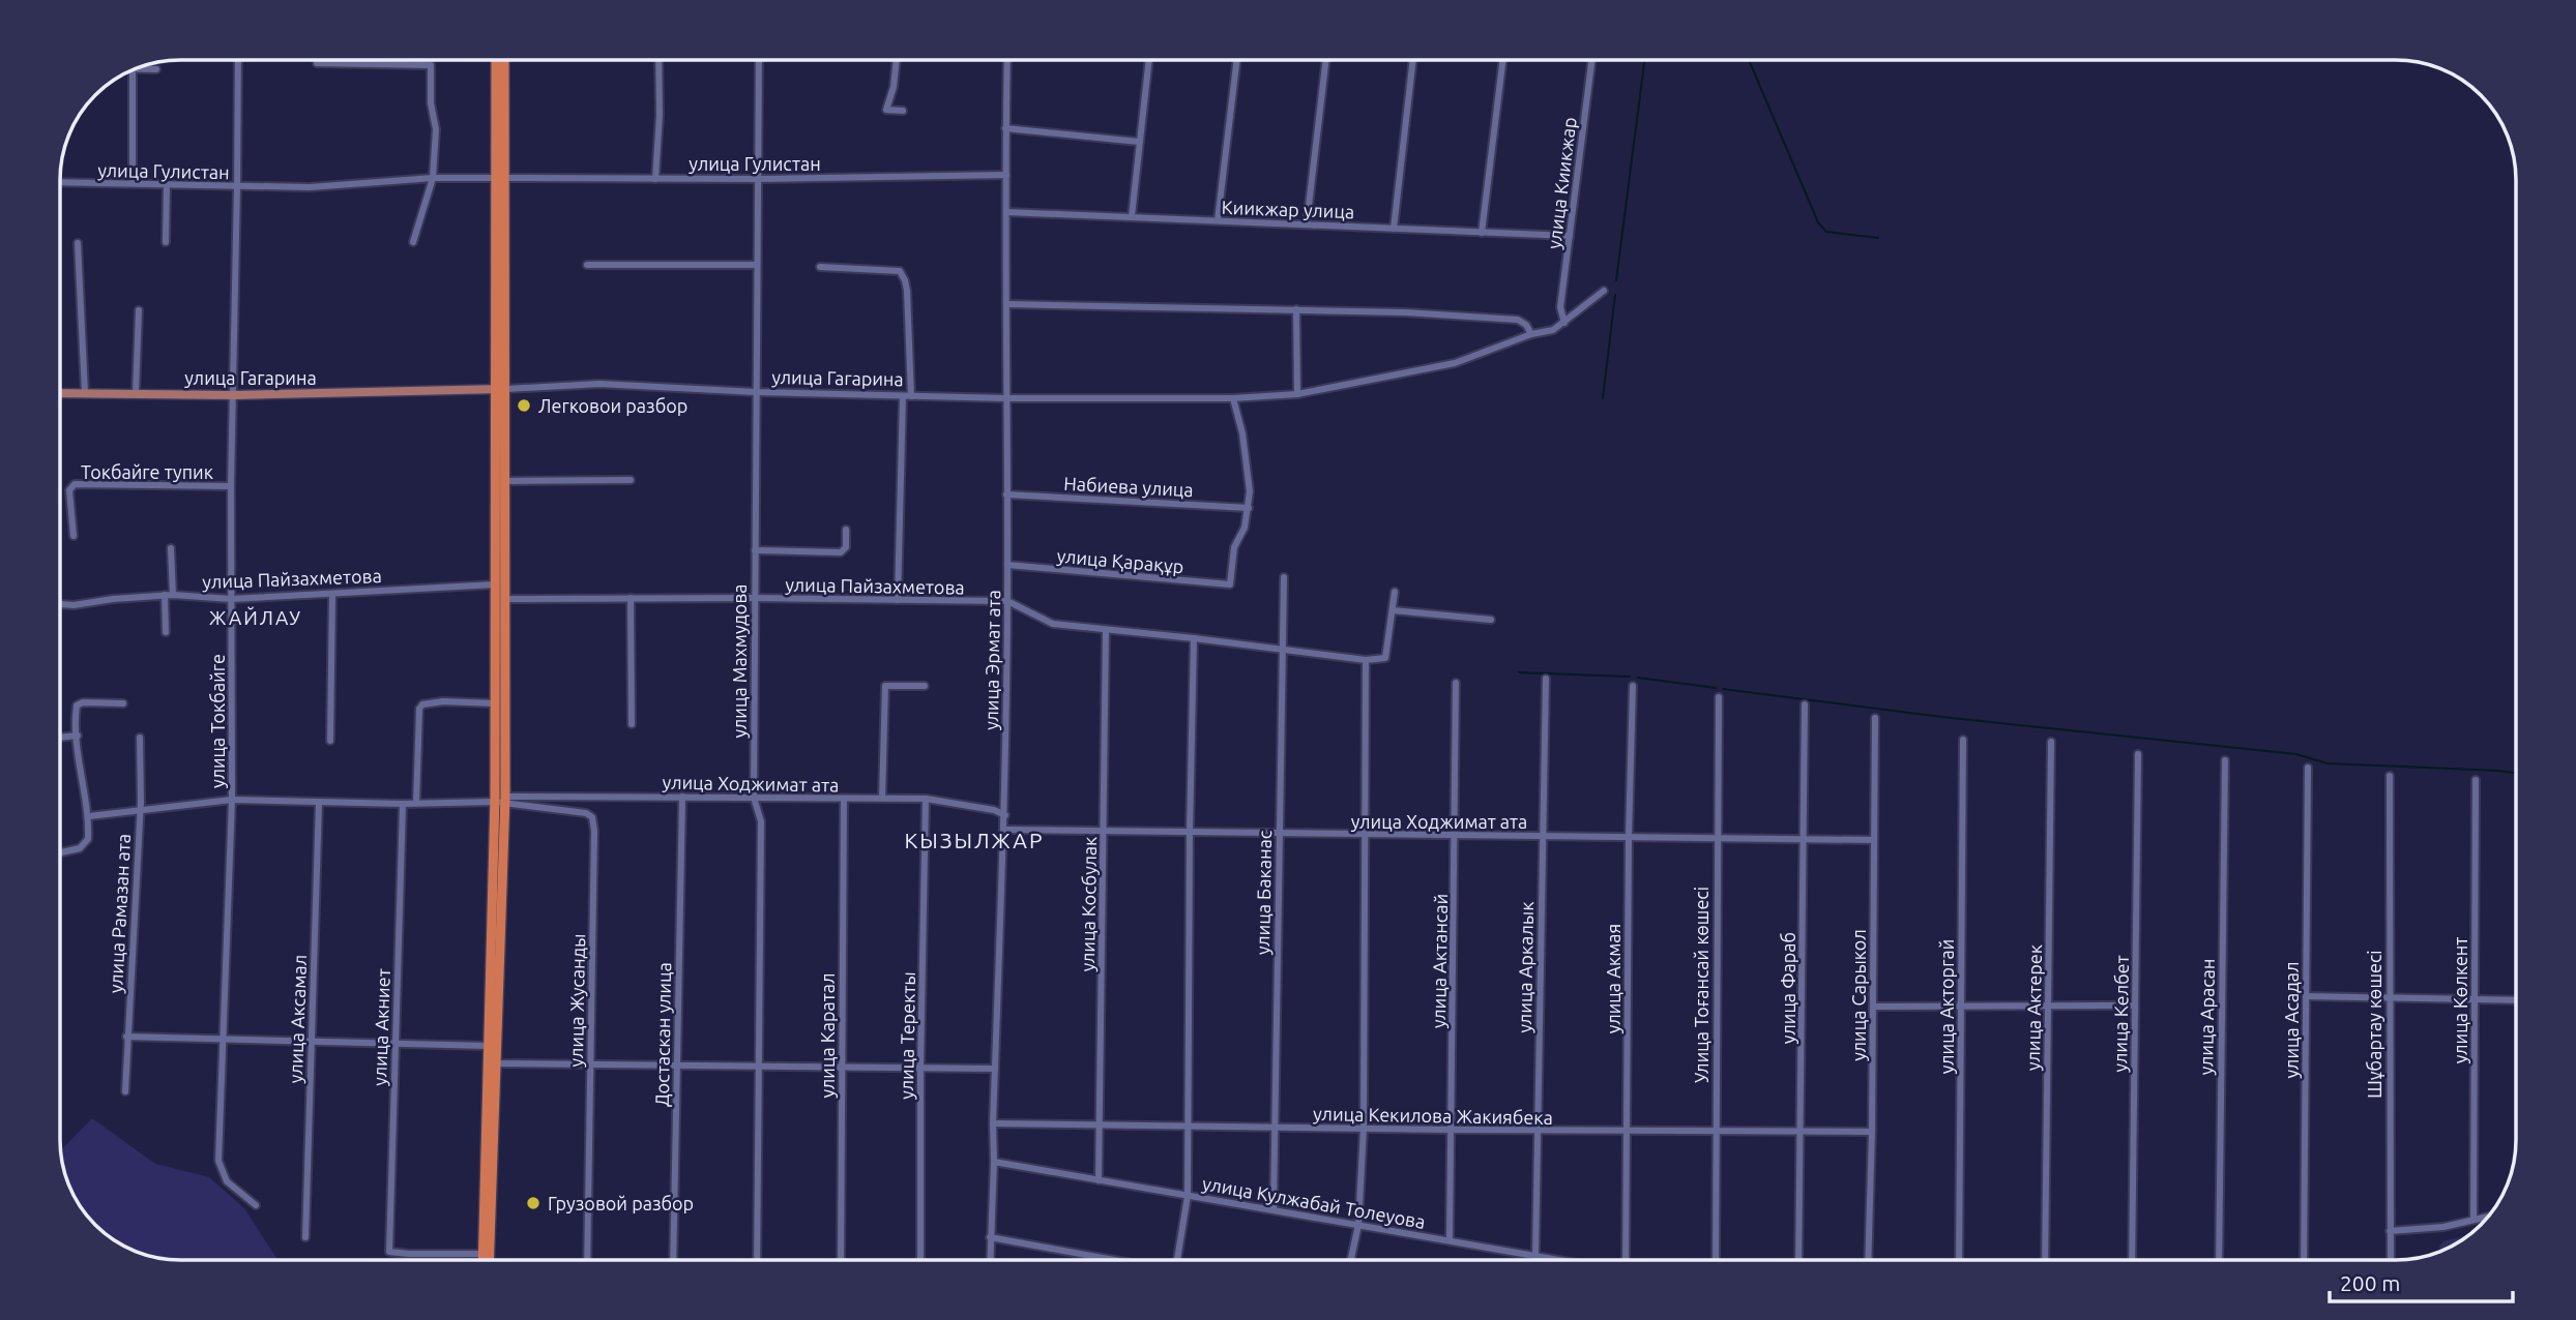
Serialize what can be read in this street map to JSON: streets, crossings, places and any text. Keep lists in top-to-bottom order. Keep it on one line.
{"streets":{"main road":["улица Гагарина"],"street":["улица Гулистан","улица Киикжар","Киикжар улица","Токбайге тупик","Набиева улица","улица Қарақұр","улица Пайзахметова","улица Эрмат ата","улица Махмудова","улица Токбайге","улица Ходжимат ата","улица Баканас","улица Косбулак","улица Рамазан ата","улица Актансай","улица Аркалык","улица Акмая","Улица Тоғансай көшесі","улица Фараб","улица Сарыкол","улица Жусанды","улица Көлкент","улица Акторгай","улица Актерек","улица Келбет","улица Арасан","улица Аксамал","улица Асадал","Шұбартау көшесі","улица Акниет","Достаскан улица","улица Каратал","улица Теректы","улица Кекилова Жакиябека","улица Кулжабай Толеуова"]},"crossings":[["улица Гулистан","улица Эрмат ата"],["улица Гулистан","улица Махмудова"],["улица Гулистан","улица Токбайге"],["улица Киикжар","Киикжар улица"],["улица Киикжар","улица Гагарина"],["Киикжар улица","улица Эрмат ата"],["улица Гагарина","улица Эрмат ата"],["улица Гагарина","улица Махмудова"],["улица Гагарина","улица Токбайге"],["Токбайге тупик","улица Токбайге"],["Набиева улица","улица Қарақұр"],["Набиева улица","улица Эрмат ата"],["улица Қарақұр","улица Эрмат ата"],["улица Пайзахметова","улица Эрмат ата"],["улица Пайзахметова","улица Махмудова"],["улица Пайзахметова","улица Токбайге"],["улица Пайзахметова","улица Баканас"],["улица Пайзахметова","улица Косбулак"],["улица Эрмат ата","улица Ходжимат ата"],["улица Эрмат ата","улица Кекилова Жакиябека"],["улица Эрмат ата","улица Кулжабай Толеуова"],["улица Махмудова","улица Ходжимат ата"],["улица Токбайге","улица Ходжимат ата"],["улица Ходжимат ата","улица Баканас"],["улица Ходжимат ата","улица Косбулак"],["улица Ходжимат ата","улица Рамазан ата"],["улица Ходжимат ата","улица Актансай"],["улица Ходжимат ата","улица Аркалык"],["улица Ходжимат ата","улица Акмая"],["улица Ходжимат ата","Улица Тоғансай көшесі"],["улица Ходжимат ата","улица Фараб"],["улица Ходжимат ата","улица Сарыкол"],["улица Ходжимат ата","улица Жусанды"],["улица Ходжимат ата","улица Аксамал"],["улица Ходжимат ата","улица Акниет"],["улица Ходжимат ата","Достаскан улица"],["улица Ходжимат ата","улица Каратал"],["улица Ходжимат ата","улица Теректы"],["улица Баканас","улица Кекилова Жакиябека"],["улица Баканас","улица Кулжабай Толеуова"],["улица Косбулак","улица Кекилова Жакиябека"],["улица Косбулак","улица Кулжабай Толеуова"],["улица Актансай","улица Кекилова Жакиябека"],["улица Актансай","улица Кулжабай Толеуова"],["улица Аркалык","улица Кекилова Жакиябека"],["улица Аркалык","улица Кулжабай Толеуова"],["улица Акмая","улица Кекилова Жакиябека"],["Улица Тоғансай көшесі","улица Кекилова Жакиябека"],["улица Фараб","улица Кекилова Жакиябека"],["улица Сарыкол","улица Кекилова Жакиябека"]],"districts":["ЖАЙЛАУ","КЫЗЫЛЖАР"],"places":["Легковои разбор","Грузовой разбор"],"scale_bar":"200 m"}
